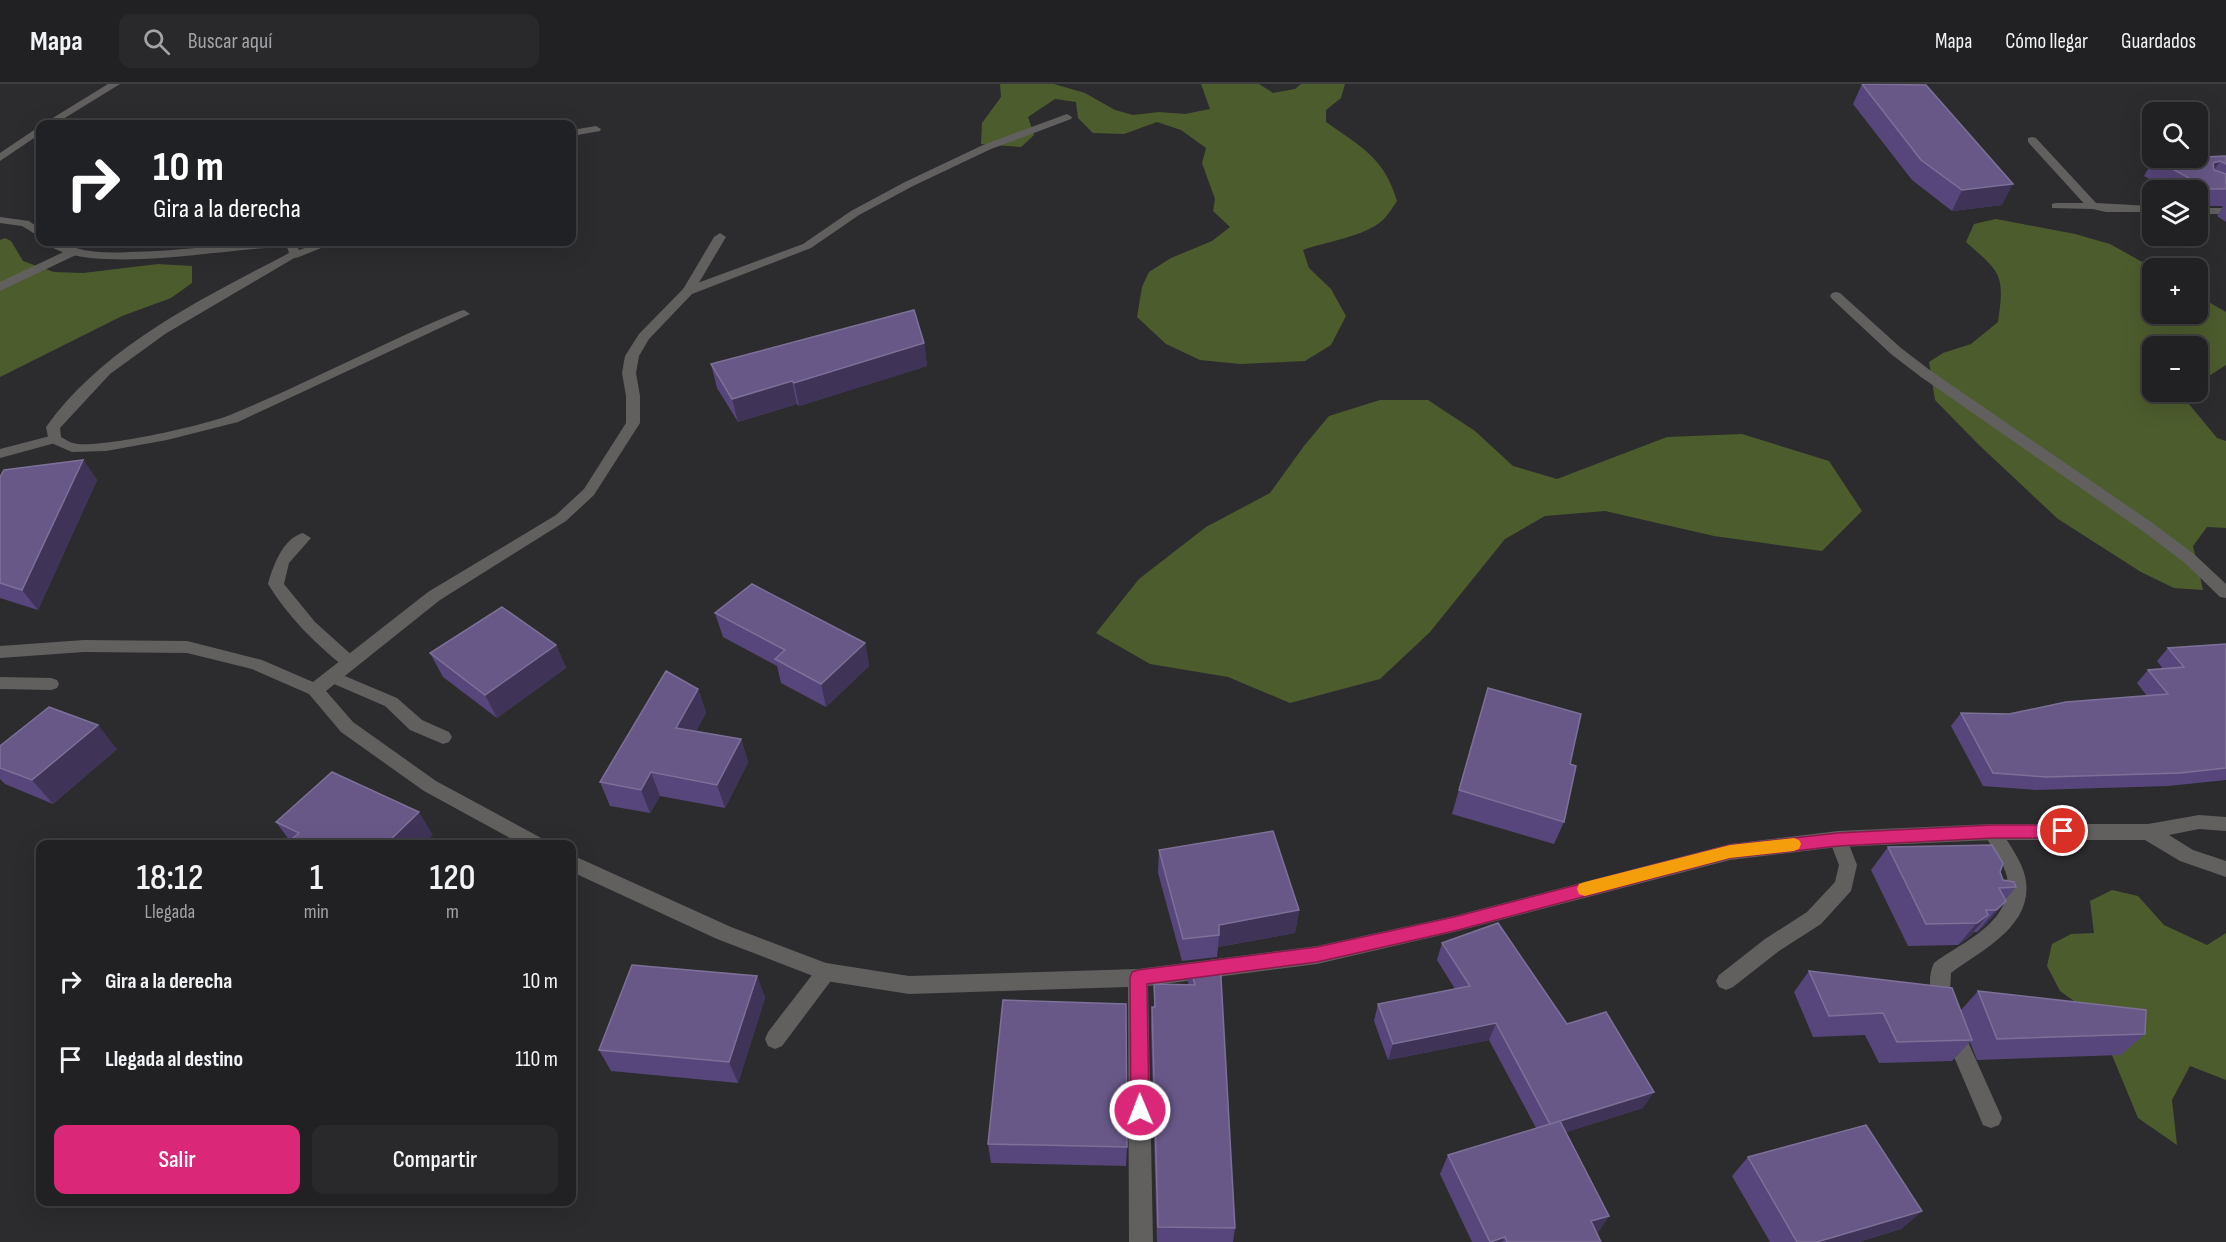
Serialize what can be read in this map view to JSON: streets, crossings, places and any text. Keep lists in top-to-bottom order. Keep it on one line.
{"page":{"header":"Mapa","search":"Buscar aquí","nav":["Mapa","Cómo llegar","Guardados"],"map_buttons":["+","−"],"turn":["10 m","Gira a la derecha"],"eta":["18:12","Llegada","1","min","120","m"],"list":[{"name":"Gira a la derecha","value":"10 m"},{"name":"Llegada al destino","value":"110 m"}],"buttons":["Salir","Compartir"]}}
